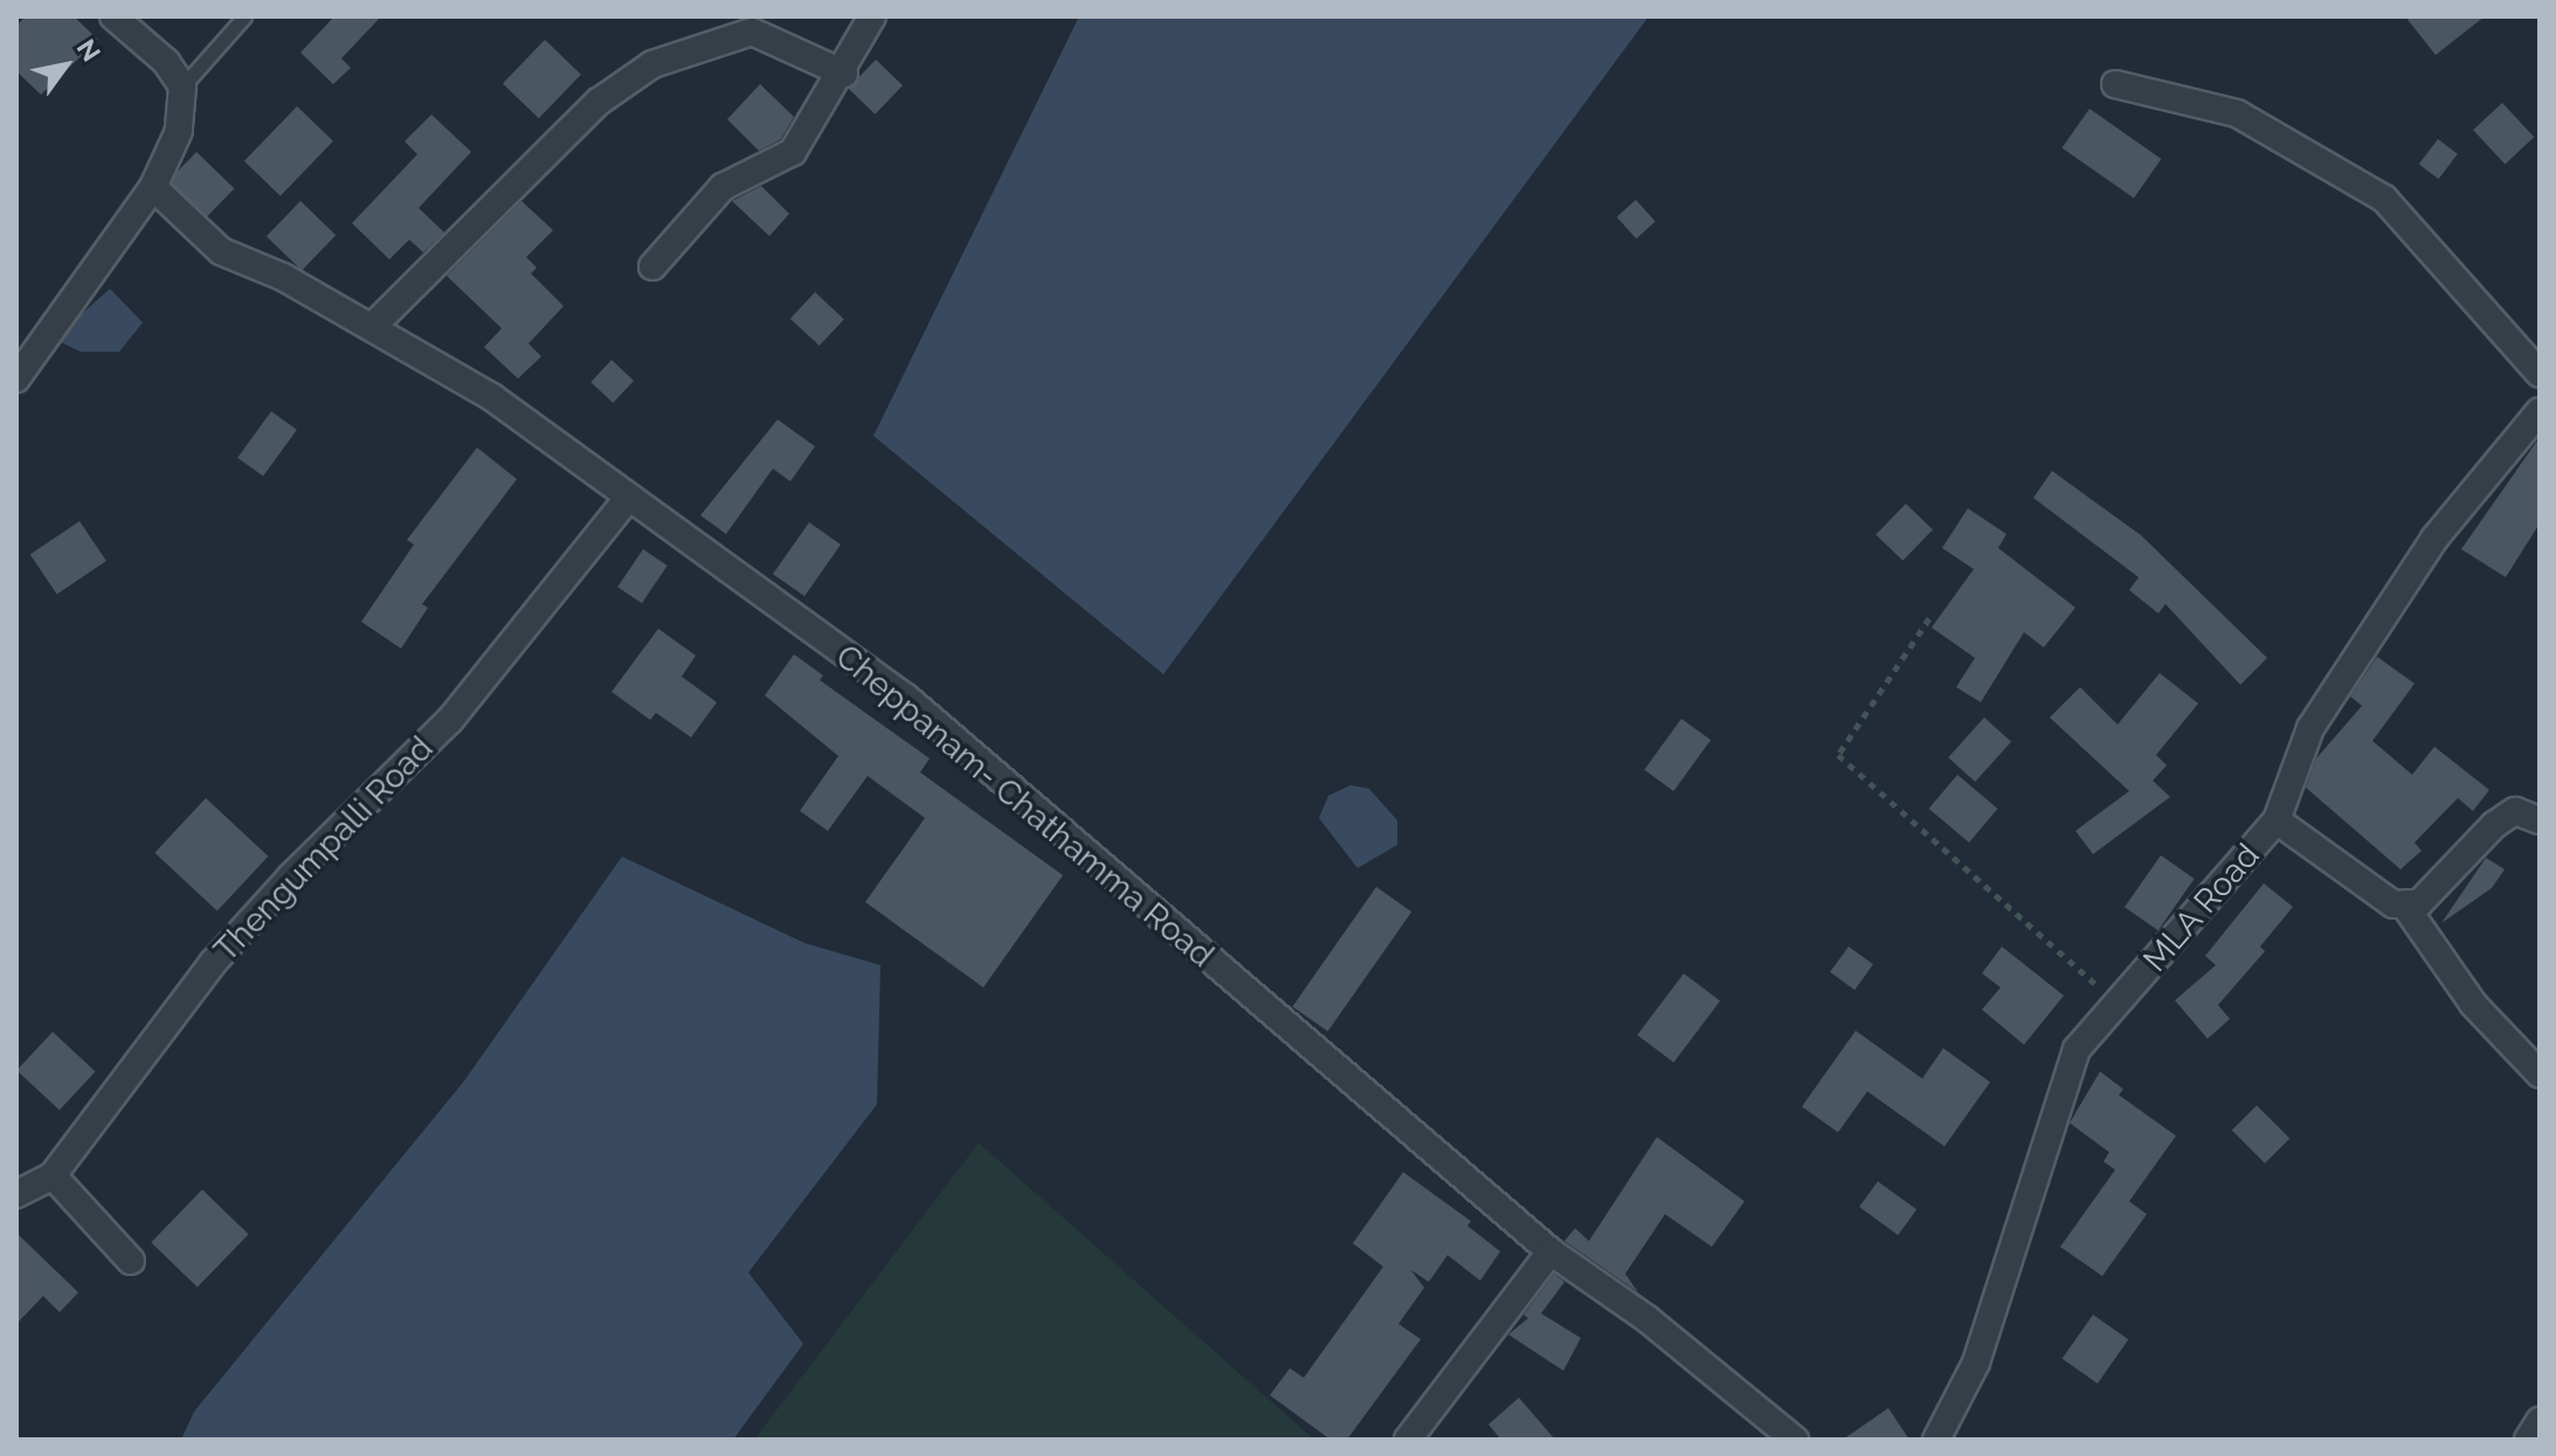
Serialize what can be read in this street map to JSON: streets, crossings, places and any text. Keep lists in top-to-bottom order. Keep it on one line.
{"streets":{"street":["Cheppanam- Chathamma Road","Thengumpalli Road","MLA Road"]},"crossings":[["Cheppanam- Chathamma Road","Thengumpalli Road"]],"north":"top right"}
